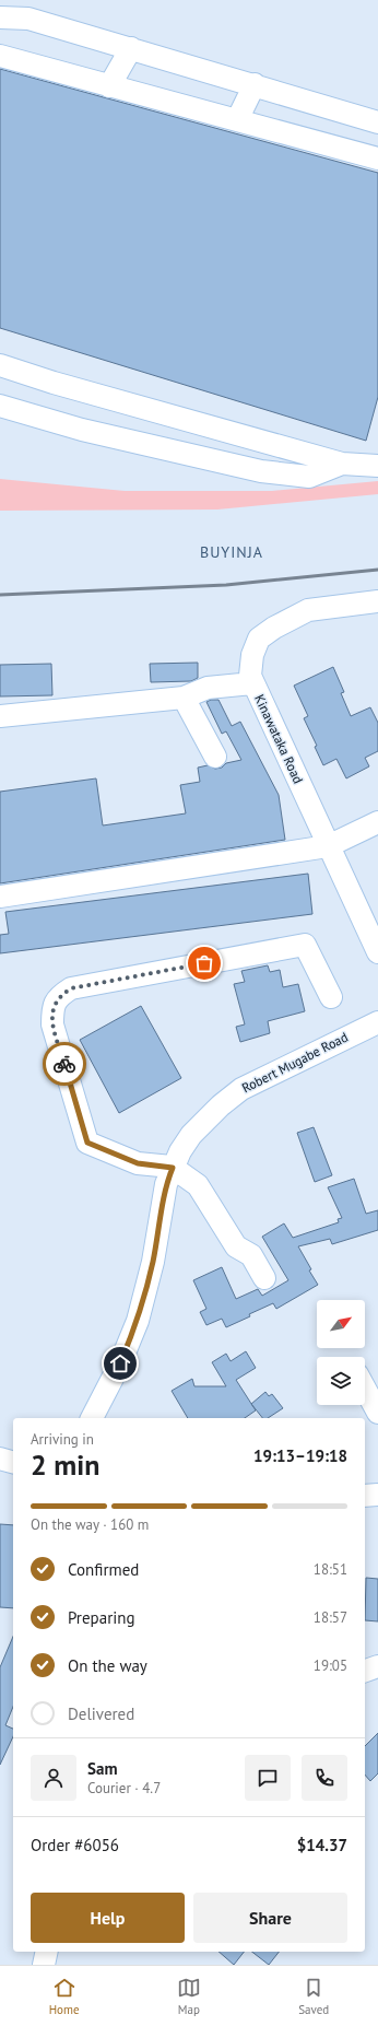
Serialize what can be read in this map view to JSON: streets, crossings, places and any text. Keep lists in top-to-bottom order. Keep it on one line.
{"streets":{"street":["Kinawataka Road","Robert Mugabe Road"]},"districts":["BUYINJA"],"north":"top right","page":{"heading":["2 min","Arriving in","19:13–19:18"],"panel":["Sam","Courier · 4.7","Order #6056","$14.37"],"bar":"On the way · 160 m","list":[["Confirmed","18:51"],["Preparing","18:57"],["On the way","19:05"],"Delivered"],"buttons":["Help","Share"],"tabs":["Home","Map","Saved"]}}
